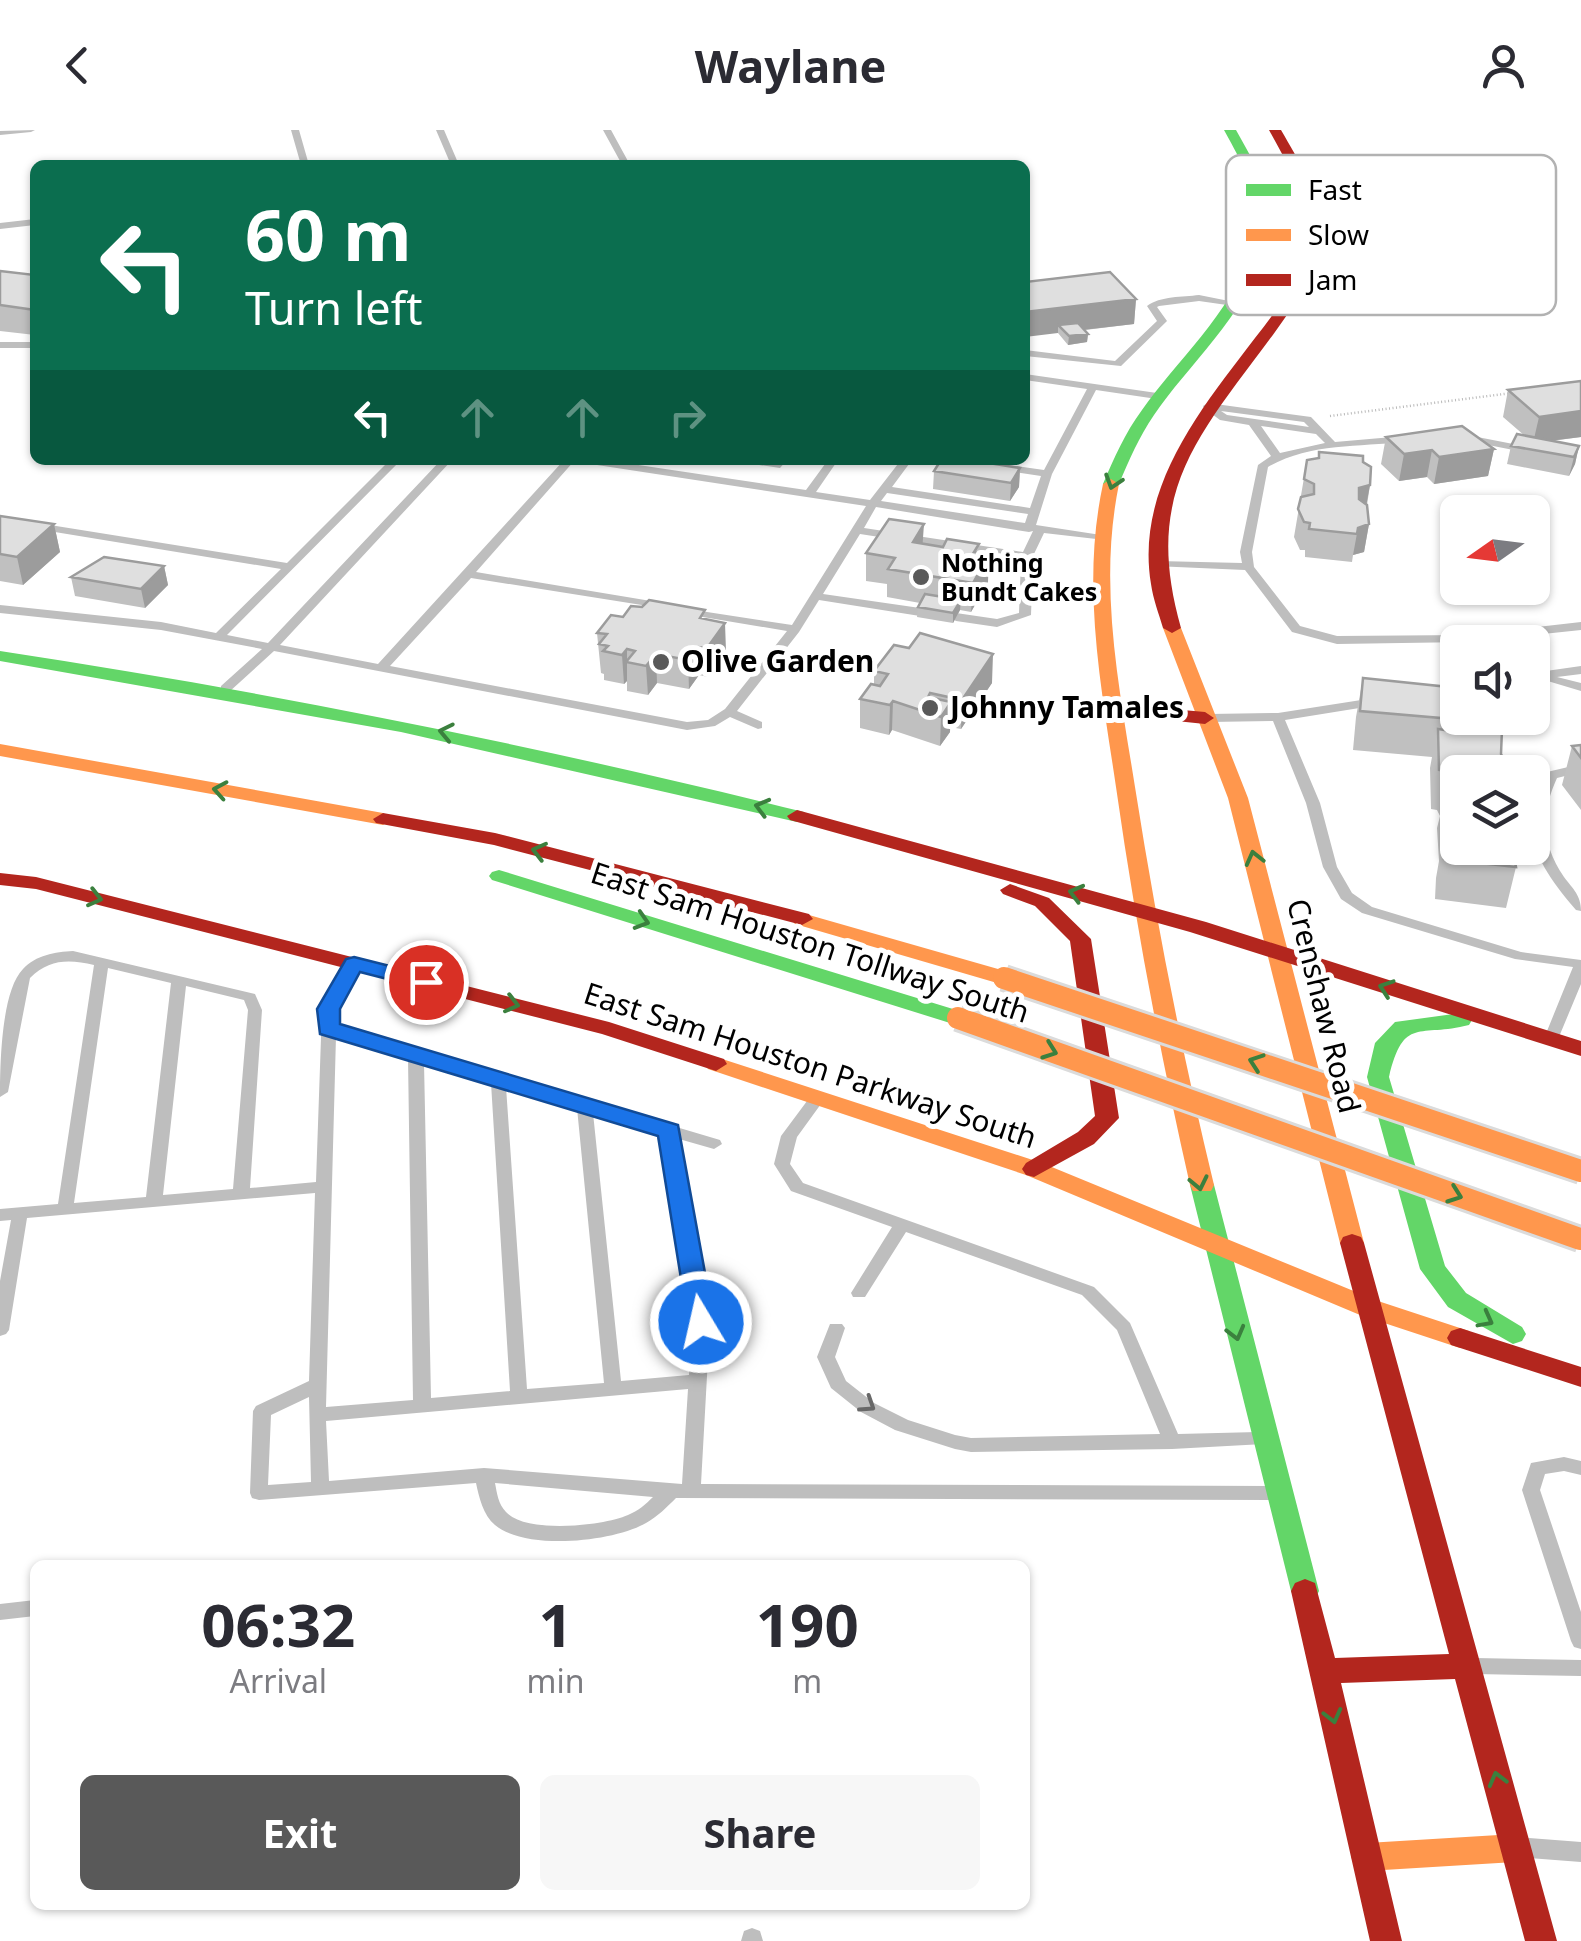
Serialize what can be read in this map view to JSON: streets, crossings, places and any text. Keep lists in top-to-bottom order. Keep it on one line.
{"streets":{"main road":["East Sam Houston Tollway South","Crenshaw Road","East Sam Houston Parkway South"]},"crossings":[["Crenshaw Road","East Sam Houston Parkway South"]],"one_way":["East Sam Houston Parkway South"],"places":["Nothing Bundt Cakes","Olive Garden","Johnny Tamales"],"legend":["Fast","Slow","Jam"],"north":"left","page":{"header":"Waylane","turn":["60 m","Turn left"],"eta":["06:32","Arrival","1","min","190","m"],"buttons":["Exit","Share"]}}
